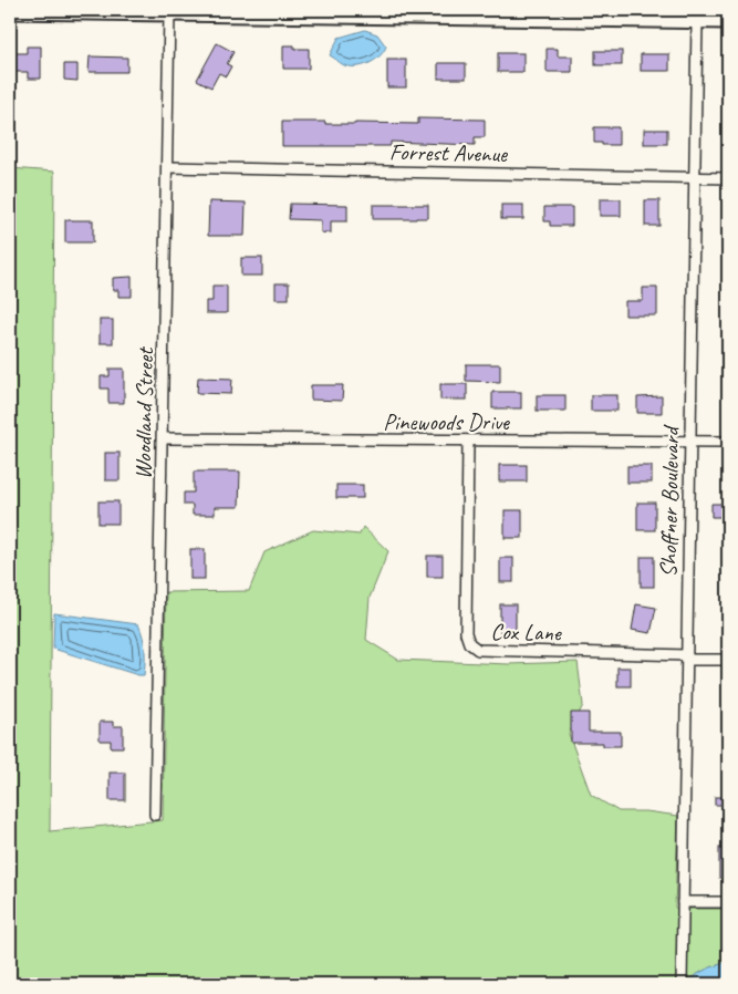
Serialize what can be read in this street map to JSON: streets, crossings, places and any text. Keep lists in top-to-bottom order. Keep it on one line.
{"streets":{"street":["Forrest Avenue","Woodland Street","Pinewoods Drive","Shoffner Boulevard","Cox Lane"]},"crossings":[["Forrest Avenue","Woodland Street"],["Forrest Avenue","Shoffner Boulevard"],["Woodland Street","Pinewoods Drive"],["Pinewoods Drive","Shoffner Boulevard"],["Pinewoods Drive","Cox Lane"],["Shoffner Boulevard","Cox Lane"]]}
